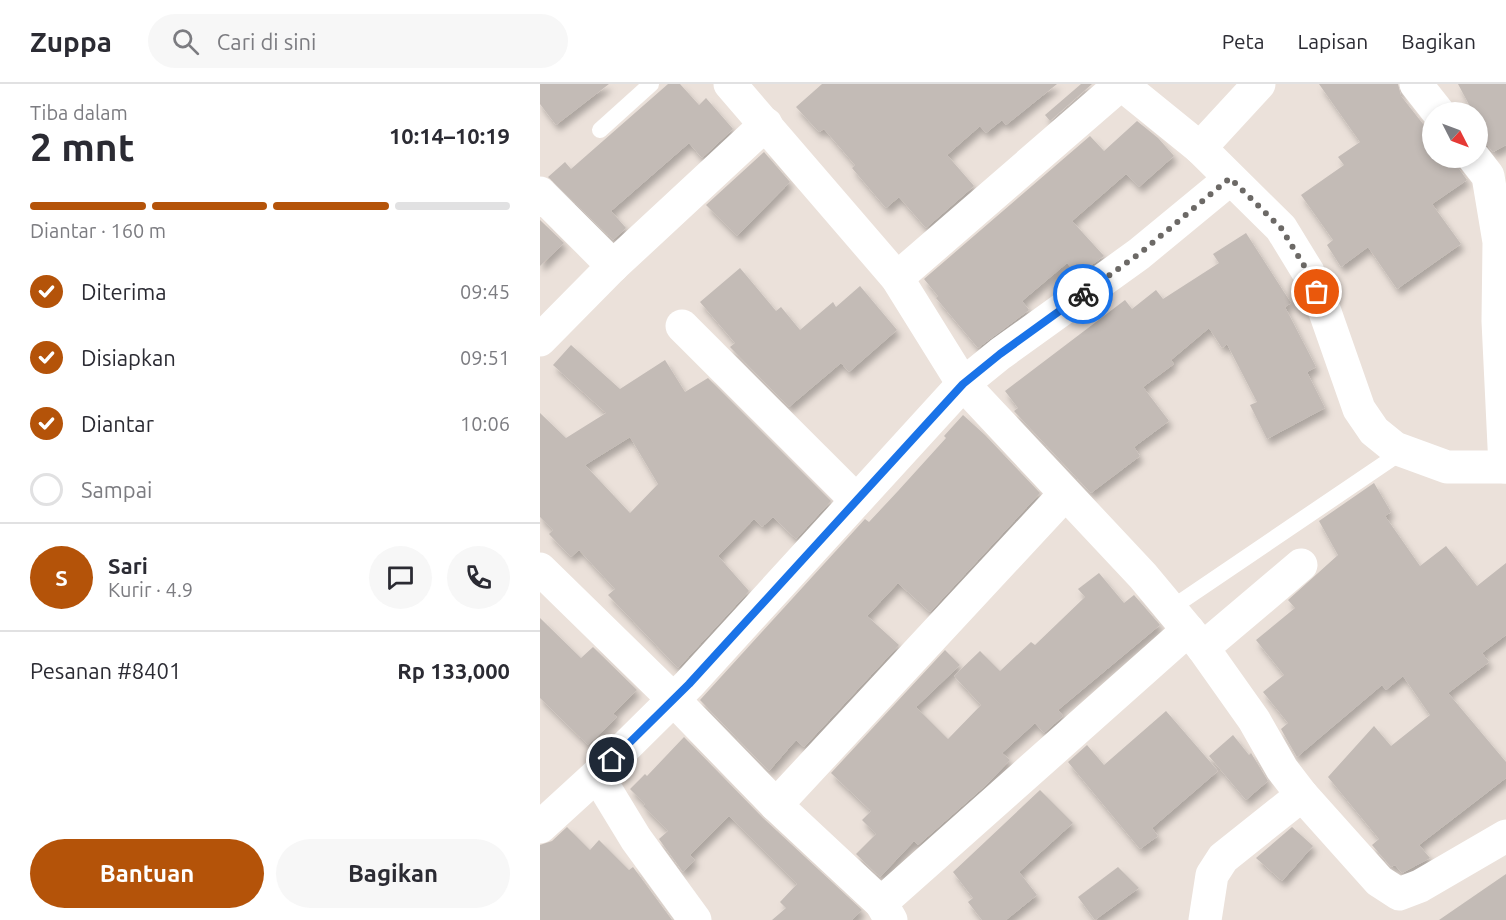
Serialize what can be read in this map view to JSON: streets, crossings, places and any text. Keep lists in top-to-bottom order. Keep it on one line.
{"north":"bottom right","page":{"header":"Zuppa","search":"Cari di sini","nav":["Peta","Lapisan","Bagikan"],"heading":["2 mnt","Tiba dalam","10:14–10:19"],"panel":["Sari","Kurir · 4.9","Pesanan #8401","Rp 133,000"],"bar":"Diantar · 160 m","list":[["Diterima","09:45"],["Disiapkan","09:51"],["Diantar","10:06"],"Sampai"],"round":"S","buttons":["Bantuan","Bagikan"]}}
